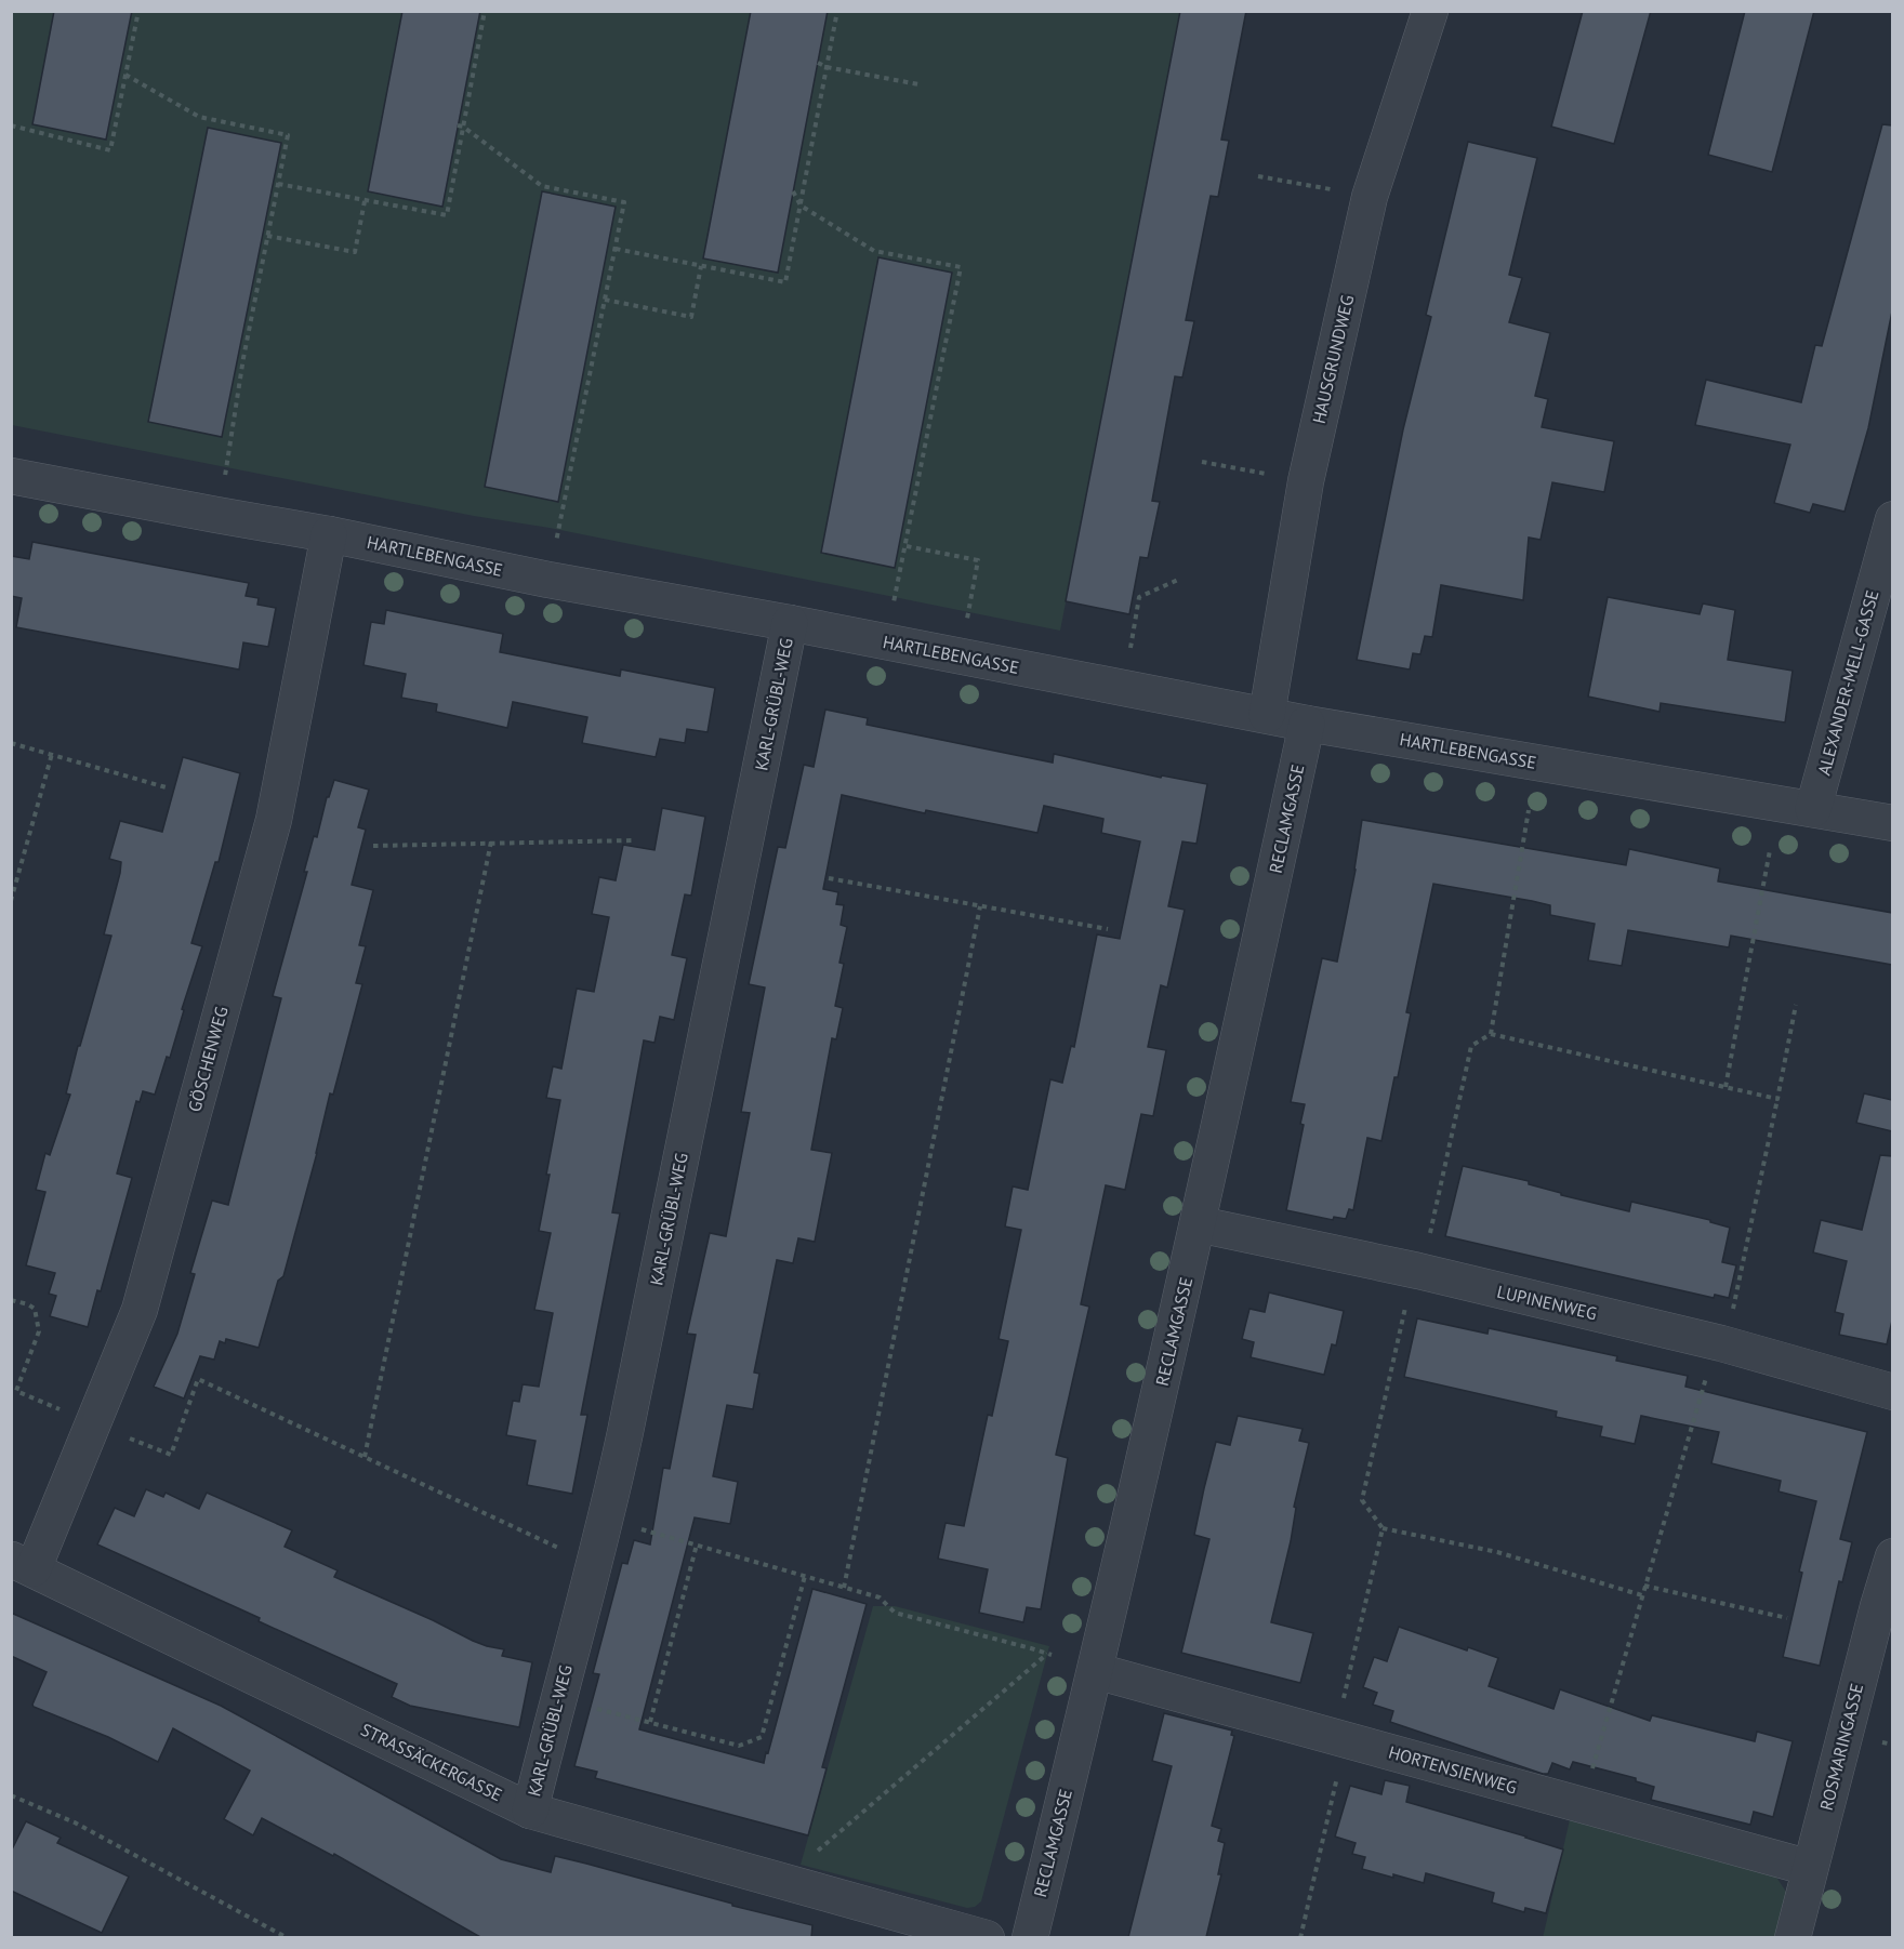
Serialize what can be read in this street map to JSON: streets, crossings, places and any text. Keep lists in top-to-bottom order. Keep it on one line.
{"streets":{"street":["HAUSGRUNDWEG","HARTLEBENGASSE","ALEXANDER-MELL-GASSE","KARL-GRÜBL-WEG","RECLAMGASSE","GÖSCHENWEG","LUPINENWEG","ROSMARINGASSE","STRASSÄCKERGASSE","HORTENSIENWEG"]},"crossings":[["HAUSGRUNDWEG","HARTLEBENGASSE"],["HARTLEBENGASSE","ALEXANDER-MELL-GASSE"],["HARTLEBENGASSE","KARL-GRÜBL-WEG"],["HARTLEBENGASSE","RECLAMGASSE"],["HARTLEBENGASSE","GÖSCHENWEG"],["KARL-GRÜBL-WEG","STRASSÄCKERGASSE"],["RECLAMGASSE","LUPINENWEG"],["RECLAMGASSE","HORTENSIENWEG"],["GÖSCHENWEG","STRASSÄCKERGASSE"],["ROSMARINGASSE","HORTENSIENWEG"]]}
